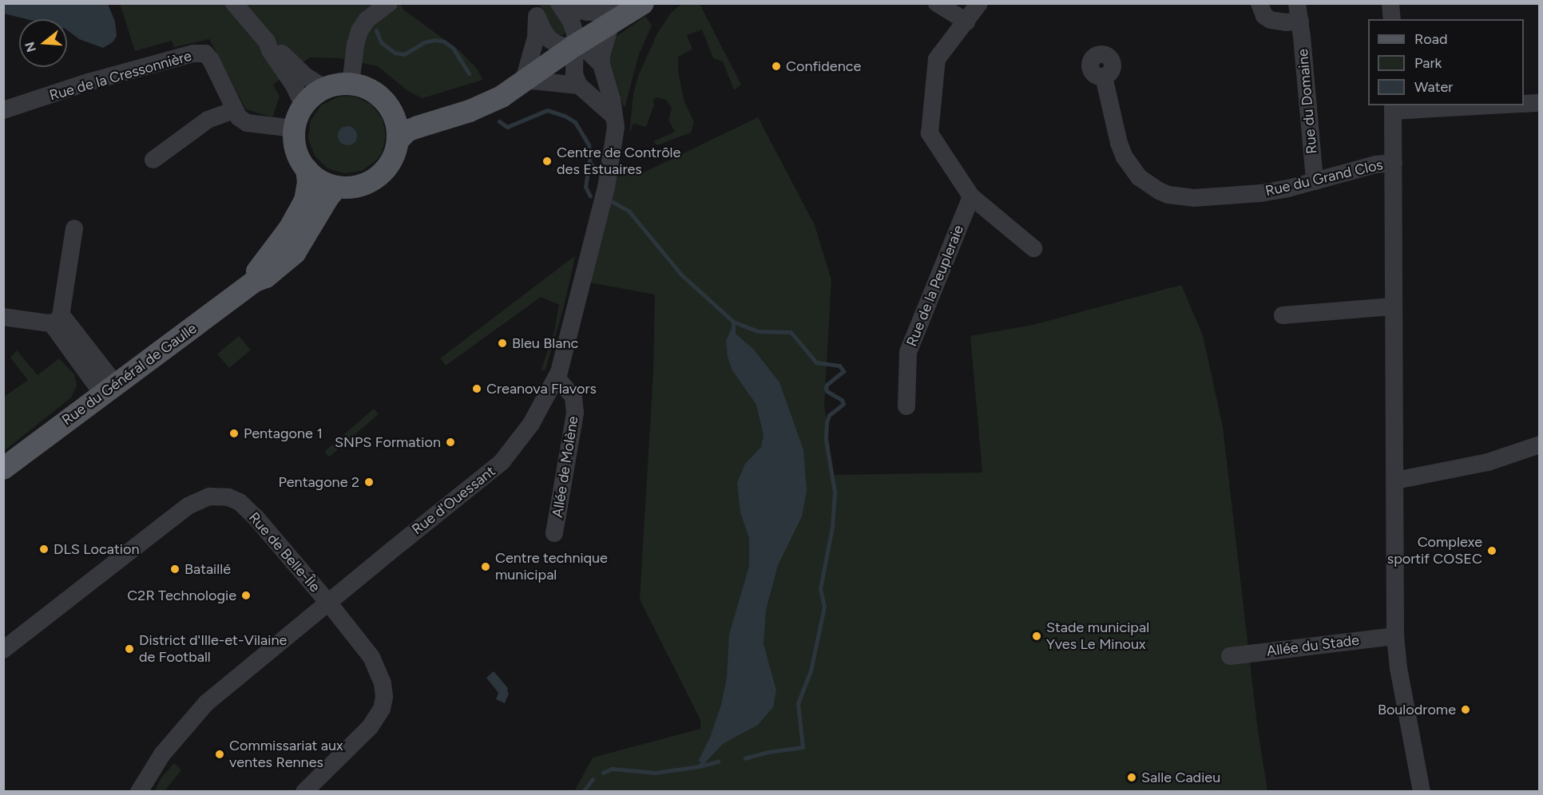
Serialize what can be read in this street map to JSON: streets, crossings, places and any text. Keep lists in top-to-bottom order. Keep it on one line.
{"streets":{"main road":["Rue du Général de Gaulle"],"street":["Rue de la Cressonnière","Rue du Domaine","Rue du Grand Clos","Rue de la Peupleraie","Allée de Molène","Rue d'Ouessant","Rue de Belle-Île","Allée du Stade"]},"crossings":[["Rue de la Cressonnière","Rue du Général de Gaulle"],["Rue du Domaine","Rue du Grand Clos"],["Allée de Molène","Rue d'Ouessant"],["Rue d'Ouessant","Rue de Belle-Île"]],"places":["Confidence","Centre de Contrôle des Estuaires","Bleu Blanc","Creanova Flavors","Pentagone 1","SNPS Formation","Pentagone 2","DLS Location","Complexe sportif COSEC","Centre technique municipal","Bataillé","C2R Technologie","Stade municipal Yves Le Minoux","District d'Ille-et-Vilaine de Football","Boulodrome","Commissariat aux ventes Rennes","Salle Cadieu"],"legend":["Road","Park","Water"],"north":"left"}
